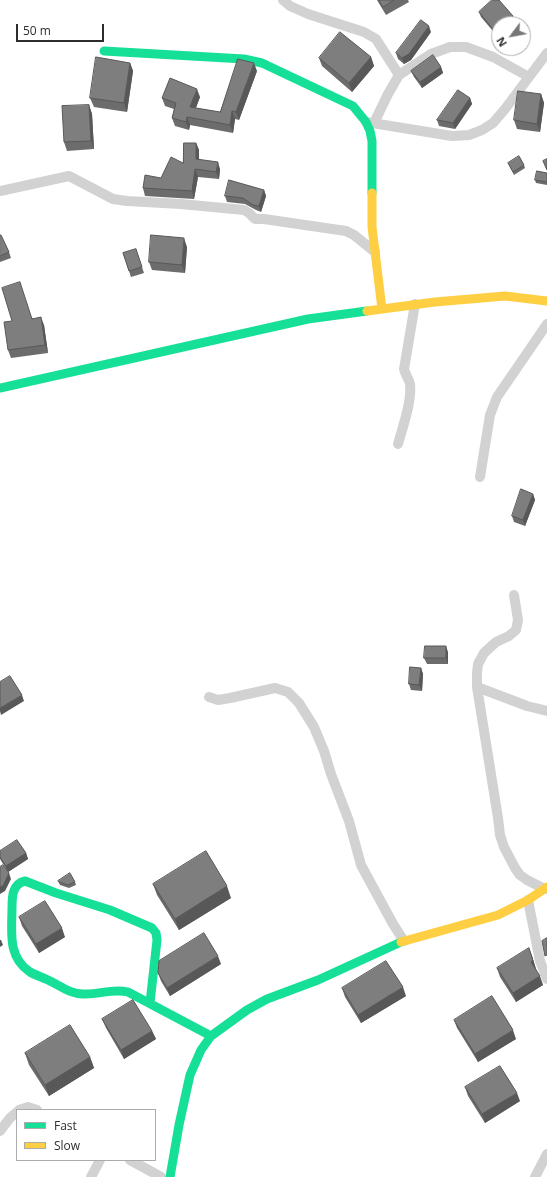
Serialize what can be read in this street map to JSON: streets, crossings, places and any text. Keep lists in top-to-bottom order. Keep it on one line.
{"legend":["Fast","Slow"],"scale_bar":"50 m","north":"bottom left"}
